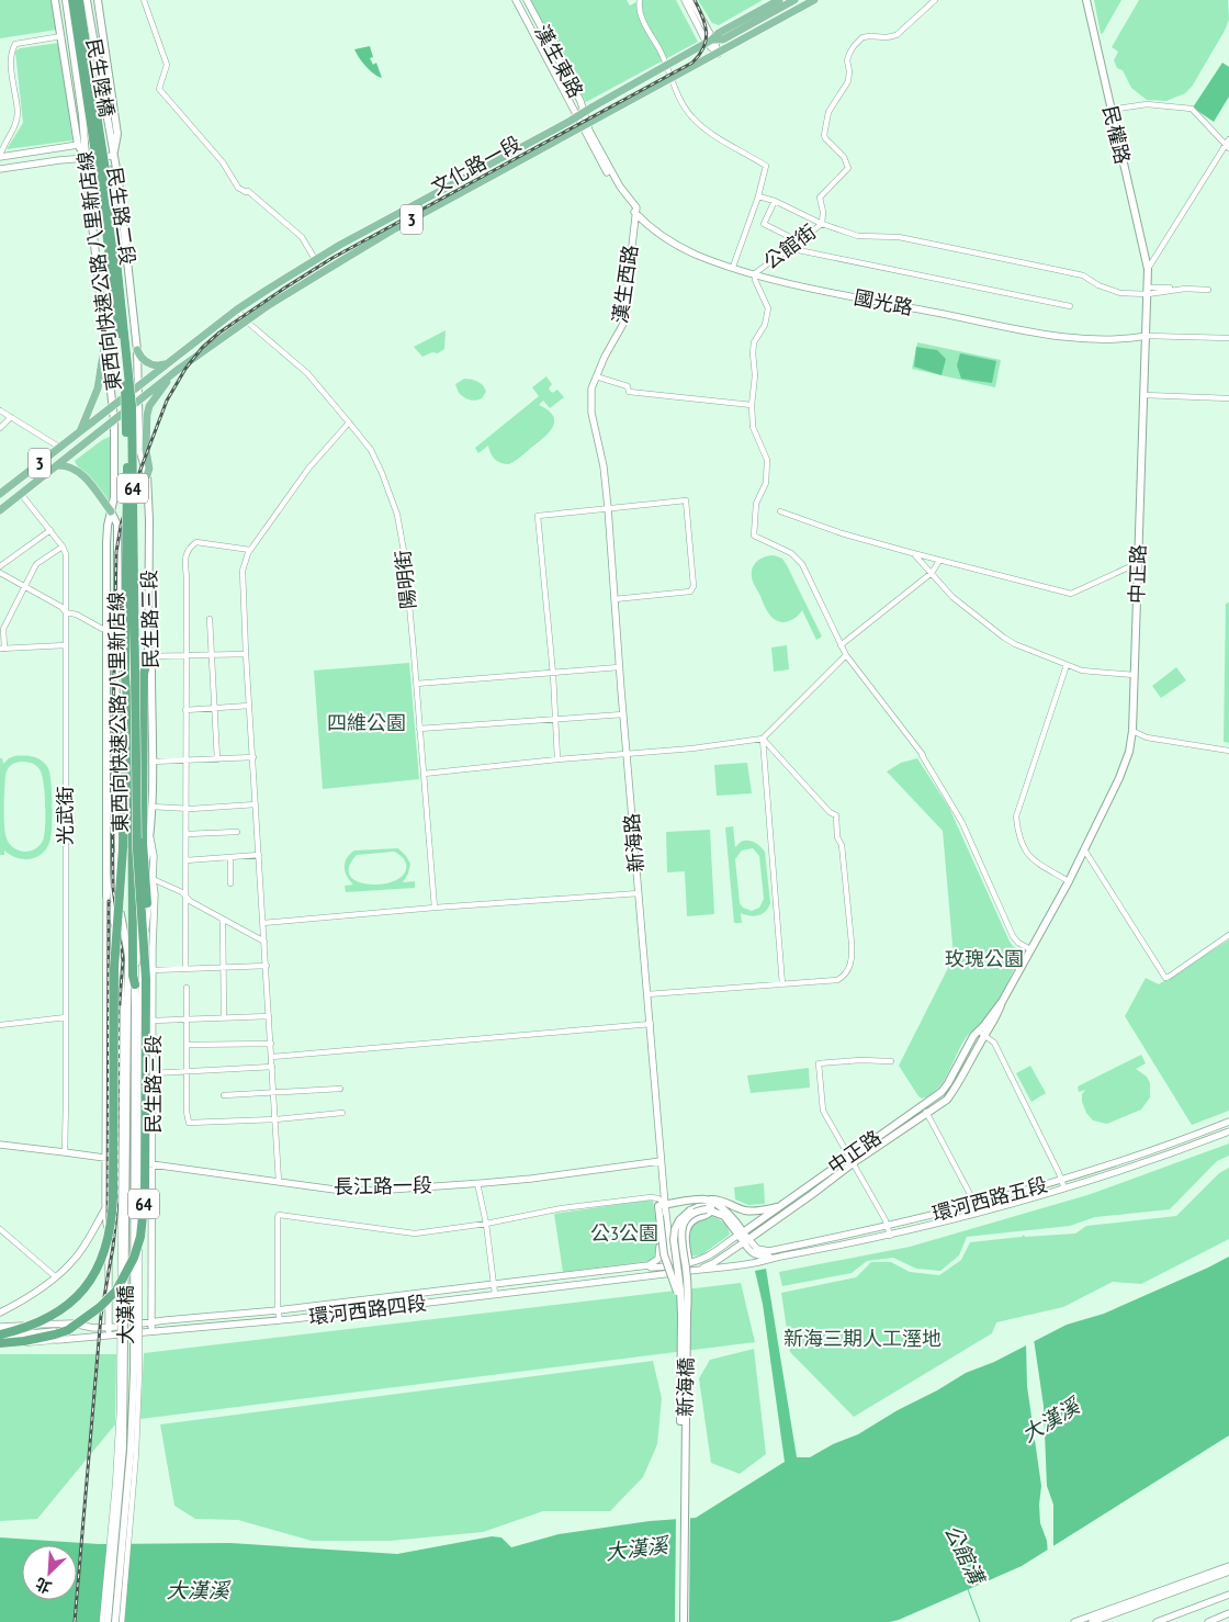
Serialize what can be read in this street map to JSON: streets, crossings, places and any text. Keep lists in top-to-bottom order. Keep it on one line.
{"streets":{"highway":["東西向快速公路 八里新店線","64"],"main road":["民生陸橋","民權路","文化路一段","民生路二段","3","中正路","民生路三段","大漢橋","新海橋"],"street":["漢生東路","公館街","漢生西路","國光路","陽明街","光武街","新海路","長江路一段","環河西路五段","環河西路四段"]},"crossings":[["漢生東路","文化路一段"],["民生陸橋","民生路二段"],["民權路","中正路"],["文化路一段","民生路二段"],["文化路一段","3"],["文化路一段","陽明街"],["文化路一段","民生路三段"],["民生路二段","3"],["民生路二段","民生路三段"],["3","民生路三段"],["3","光武街"],["公館街","國光路"],["公館街","中正路"],["東西向快速公路 八里新店線","環河西路四段"],["漢生西路","國光路"],["漢生西路","新海路"],["國光路","中正路"],["中正路","新海路"],["中正路","環河西路五段"],["中正路","環河西路四段"],["民生路三段","長江路一段"],["民生路三段","環河西路四段"],["民生路三段","大漢橋"],["光武街","長江路一段"],["新海路","長江路一段"],["新海路","環河西路五段"],["新海路","環河西路四段"],["環河西路五段","環河西路四段"]],"water":["大漢溪","公館溝"],"parks":["四維公園","玫瑰公園","公3公園","新海三期人工溼地"],"north":"bottom left"}
